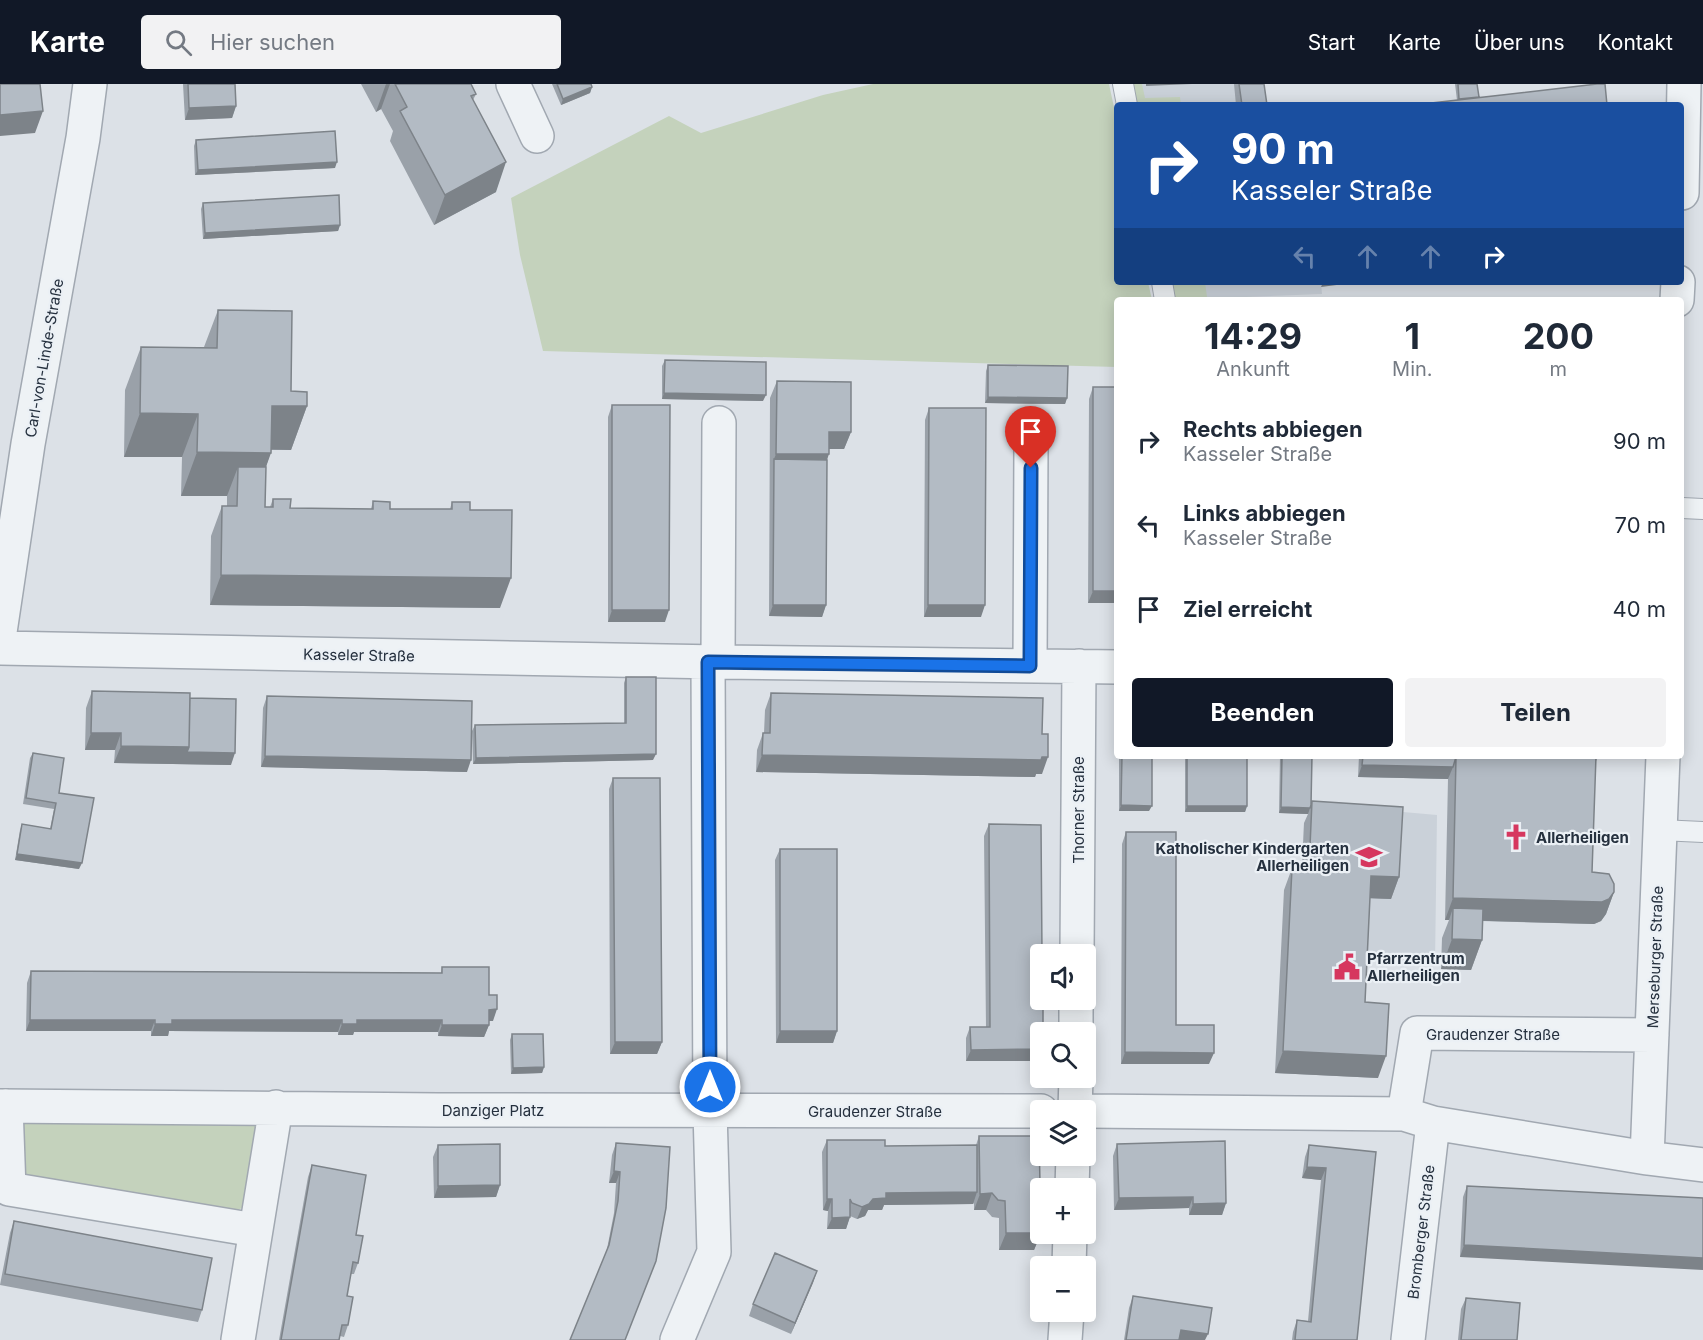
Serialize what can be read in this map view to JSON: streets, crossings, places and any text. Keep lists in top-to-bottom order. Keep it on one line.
{"streets":{"street":["Carl-von-Linde-Straße","Kasseler Straße","Thorner Straße","Merseburger Straße","Graudenzer Straße","Danziger Platz","Bromberger Straße"]},"crossings":[["Kasseler Straße","Thorner Straße"],["Merseburger Straße","Graudenzer Straße"],["Graudenzer Straße","Danziger Platz"],["Graudenzer Straße","Bromberger Straße"]],"places":{"church":["Allerheiligen"],"school or university":["Katholischer Kindergarten Allerheiligen"],"public building":["Pfarrzentrum Allerheiligen"]},"page":{"header":"Karte","search":"Hier suchen","nav":["Start","Karte","Über uns","Kontakt"],"turn":["90 m","Kasseler Straße"],"eta":["14:29","Ankunft","1","Min.","200","m"],"list":[{"name":"Rechts abbiegen","note":"Kasseler Straße","value":"90 m"},{"name":"Links abbiegen","note":"Kasseler Straße","value":"70 m"},{"name":"Ziel erreicht","value":"40 m"}],"buttons":["Beenden","Teilen"],"map_buttons":["+","−"]}}
